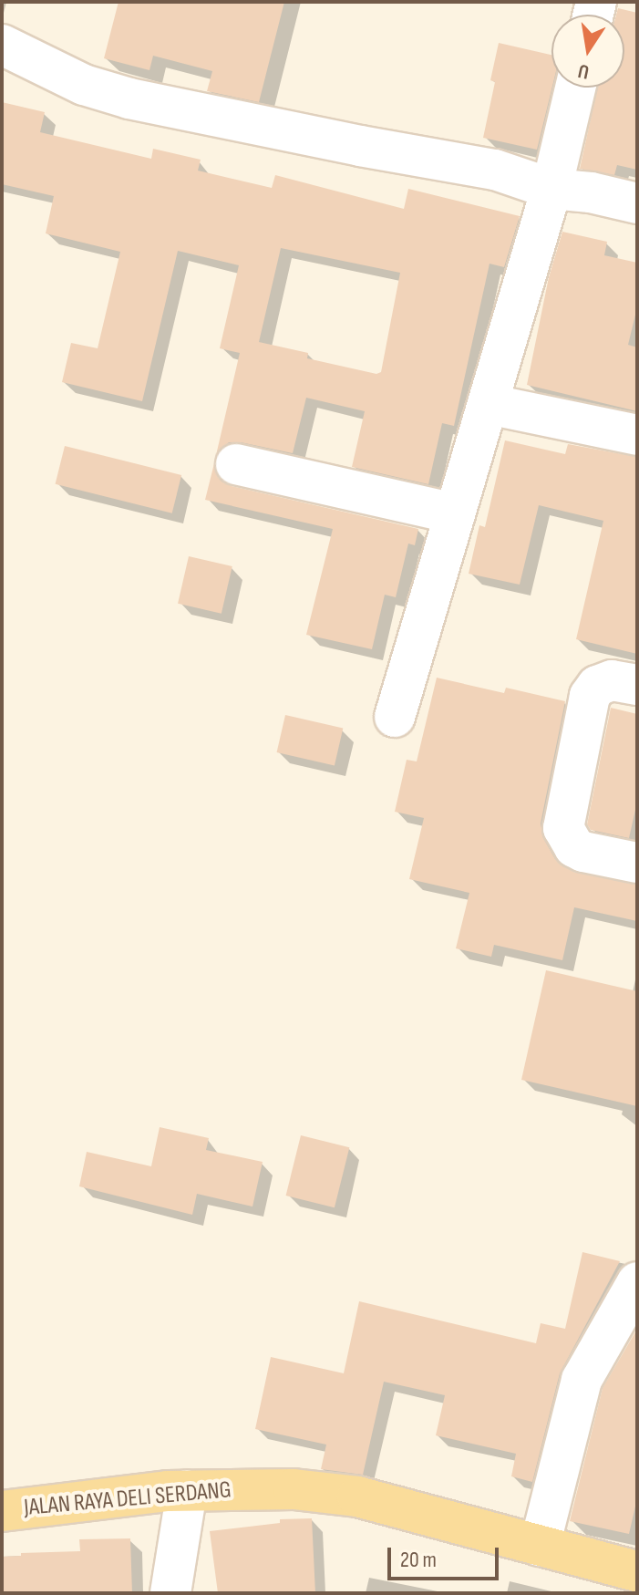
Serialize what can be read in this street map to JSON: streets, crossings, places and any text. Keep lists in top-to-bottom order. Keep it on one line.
{"streets":{"main road":["JALAN RAYA DELI SERDANG"]},"scale_bar":"20 m","north":"bottom"}
